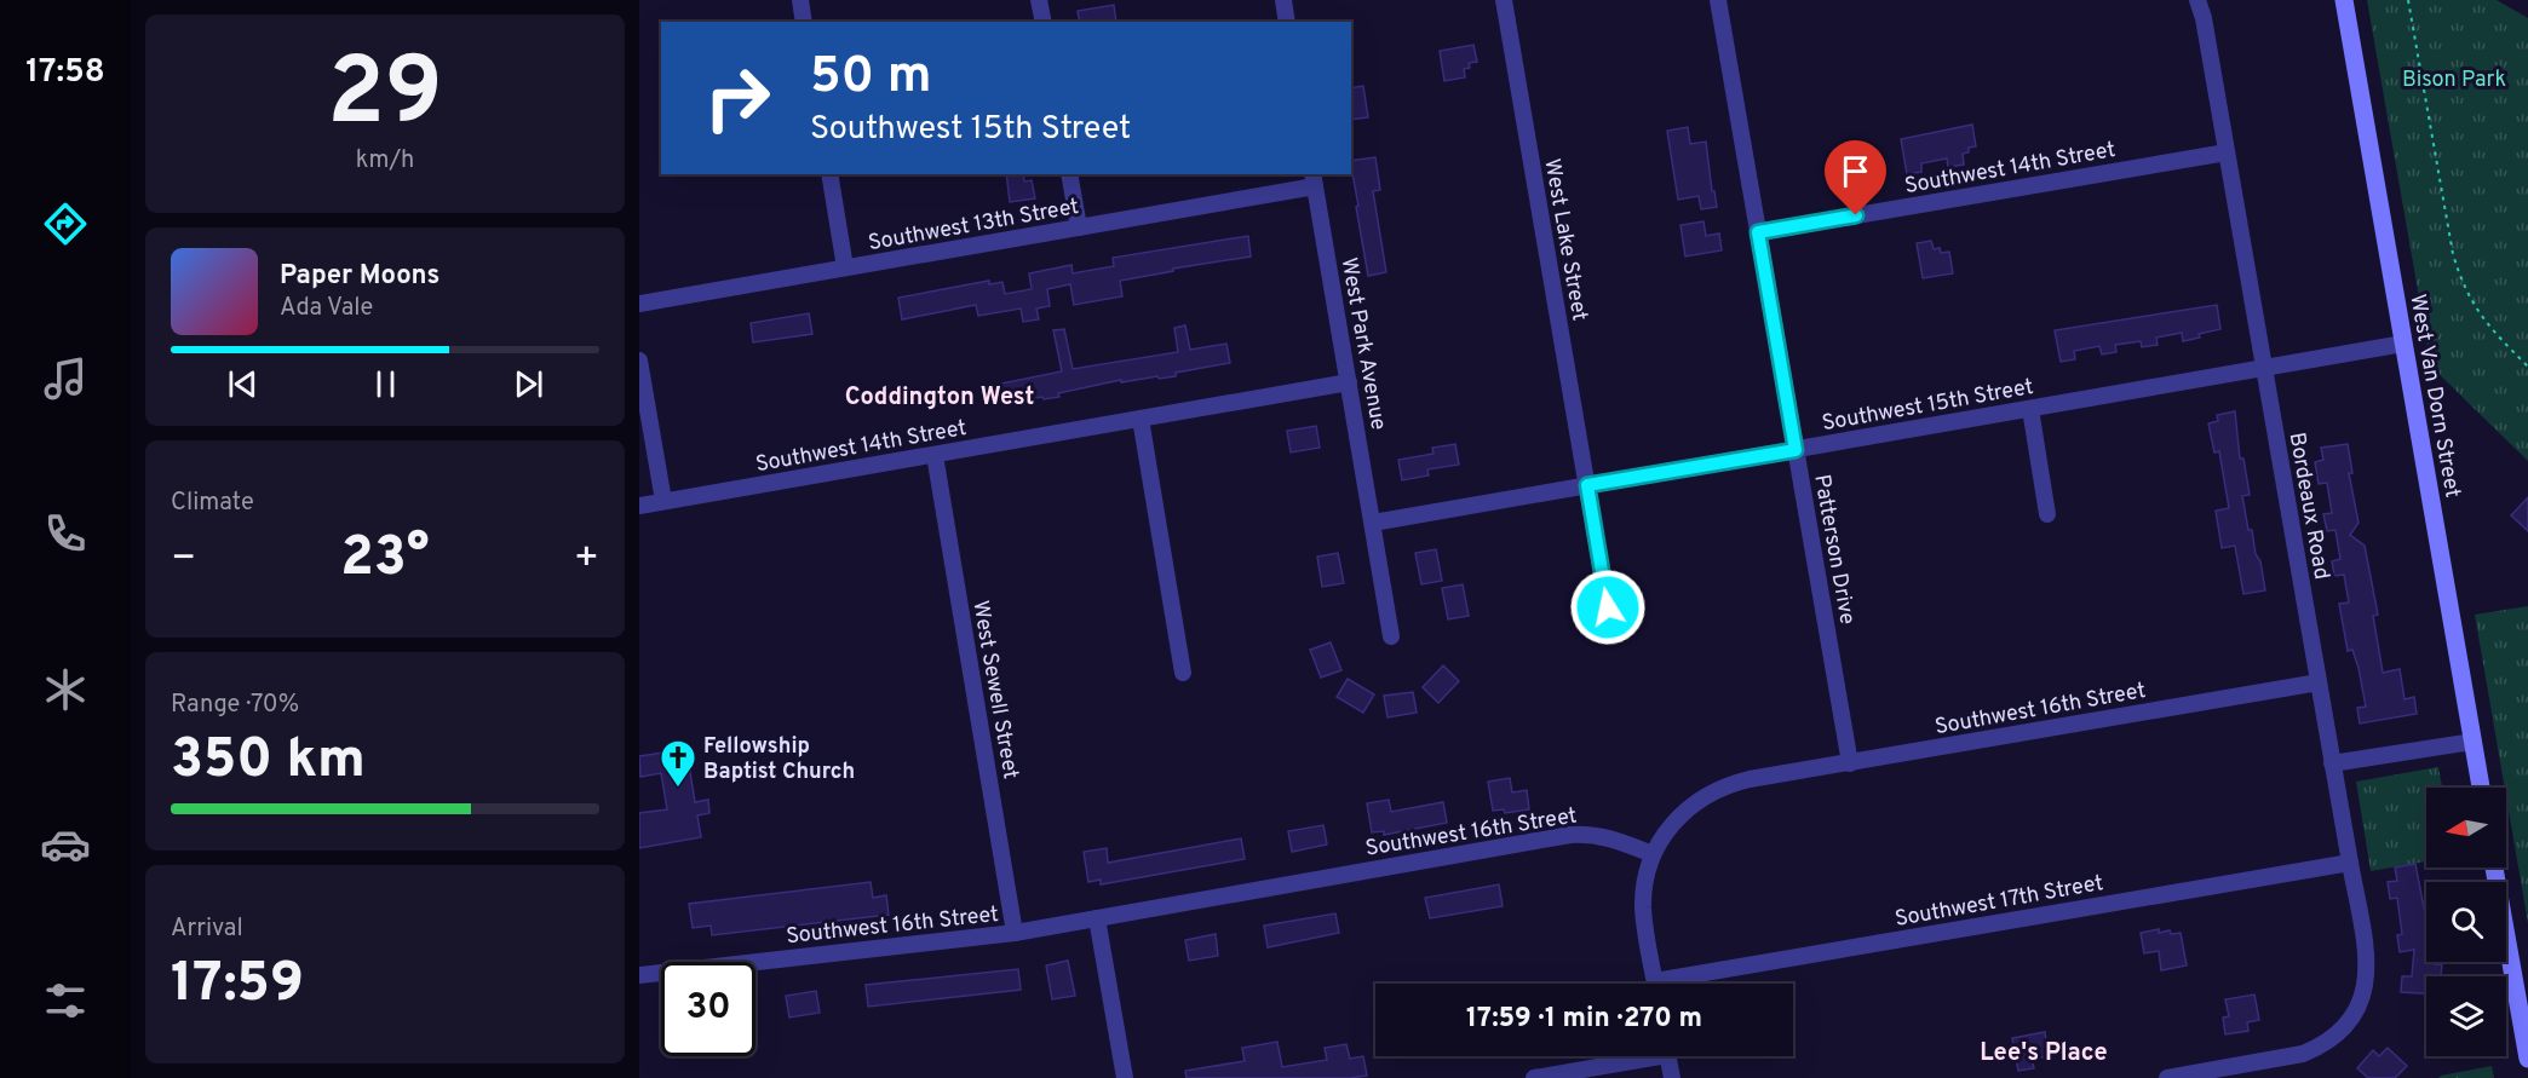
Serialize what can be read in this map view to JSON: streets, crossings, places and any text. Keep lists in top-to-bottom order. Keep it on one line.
{"streets":{"main road":["West Van Dorn Street"],"street":["Southwest 14th Street","Southwest 13th Street","West Lake Street","West Park Avenue","Southwest 15th Street","Bordeaux Road","Patterson Drive","West Sewell Street","Southwest 16th Street","Southwest 17th Street"]},"crossings":[["Southwest 14th Street","West Park Avenue"],["Southwest 14th Street","Bordeaux Road"],["Southwest 14th Street","Patterson Drive"],["Southwest 14th Street","West Sewell Street"],["Southwest 13th Street","West Park Avenue"],["West Lake Street","Southwest 15th Street"],["West Park Avenue","Southwest 15th Street"],["West Van Dorn Street","Southwest 15th Street"],["Southwest 15th Street","Bordeaux Road"],["Southwest 15th Street","Patterson Drive"],["Bordeaux Road","Southwest 16th Street"],["Bordeaux Road","Southwest 17th Street"],["Patterson Drive","Southwest 16th Street"],["West Sewell Street","Southwest 16th Street"]],"districts":["Coddington West","Lee's Place"],"parks":["Bison Park"],"places":{"church":["Fellowship Baptist Church"]},"north":"left","page":{"tabs":"17:58","tile":[["29","km/h"],"Climate",["Range · 70%","350 km"],["Arrival","17:59"]],"turn":["50 m","Southwest 15th Street"],"song":["Paper Moons","Ada Vale"],"heat":["−","23°","+"],"limit":"30","trip":"17:59 · 1 min · 270 m"}}
